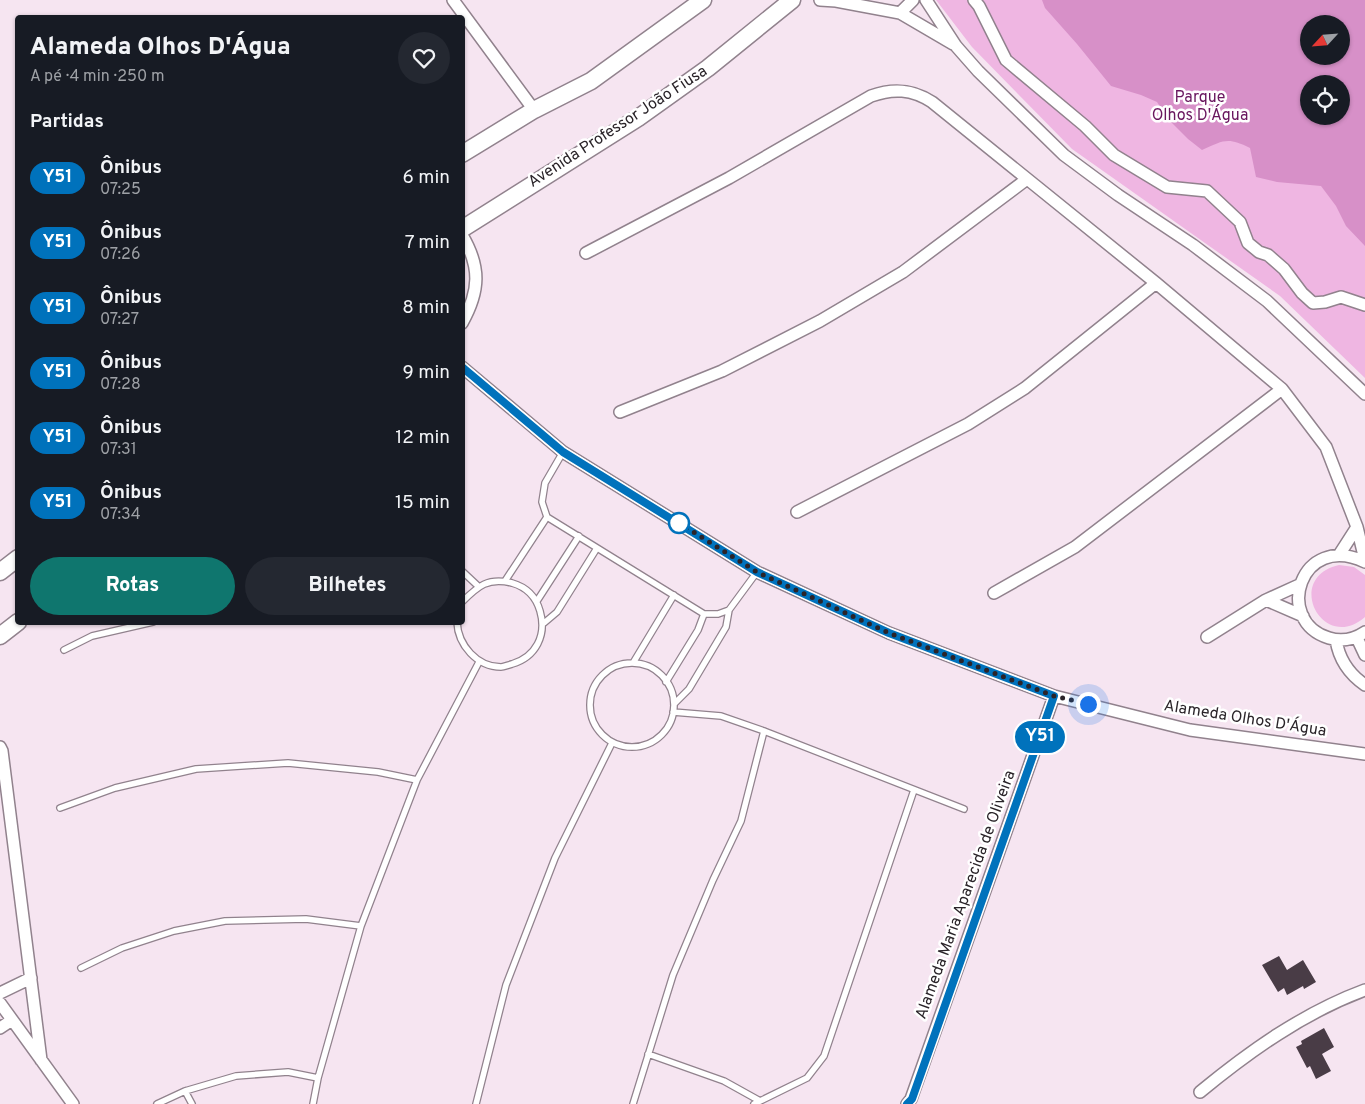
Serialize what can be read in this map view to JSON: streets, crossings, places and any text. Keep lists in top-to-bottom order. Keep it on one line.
{"streets":{"street":["Avenida Professor João Fiusa","Alameda Olhos D'Água","Alameda Maria Aparecida de Oliveira"]},"crossings":[["Alameda Olhos D'Água","Alameda Maria Aparecida de Oliveira"]],"parks":["Parque Olhos D'Água"],"lines":["bus line Y51"],"north":"bottom left","page":{"on_map":"Y51","heading":[["Alameda Olhos D'Água","A pé · 4 min · 250 m"],"Partidas"],"list":[{"mark":"Y51","name":"Ônibus","note":"07:25","value":"6 min"},{"mark":"Y51","name":"Ônibus","note":"07:26","value":"7 min"},{"mark":"Y51","name":"Ônibus","note":"07:27","value":"8 min"},{"mark":"Y51","name":"Ônibus","note":"07:28","value":"9 min"},{"mark":"Y51","name":"Ônibus","note":"07:31","value":"12 min"},{"mark":"Y51","name":"Ônibus","note":"07:34","value":"15 min"}],"buttons":["Rotas","Bilhetes"]}}
